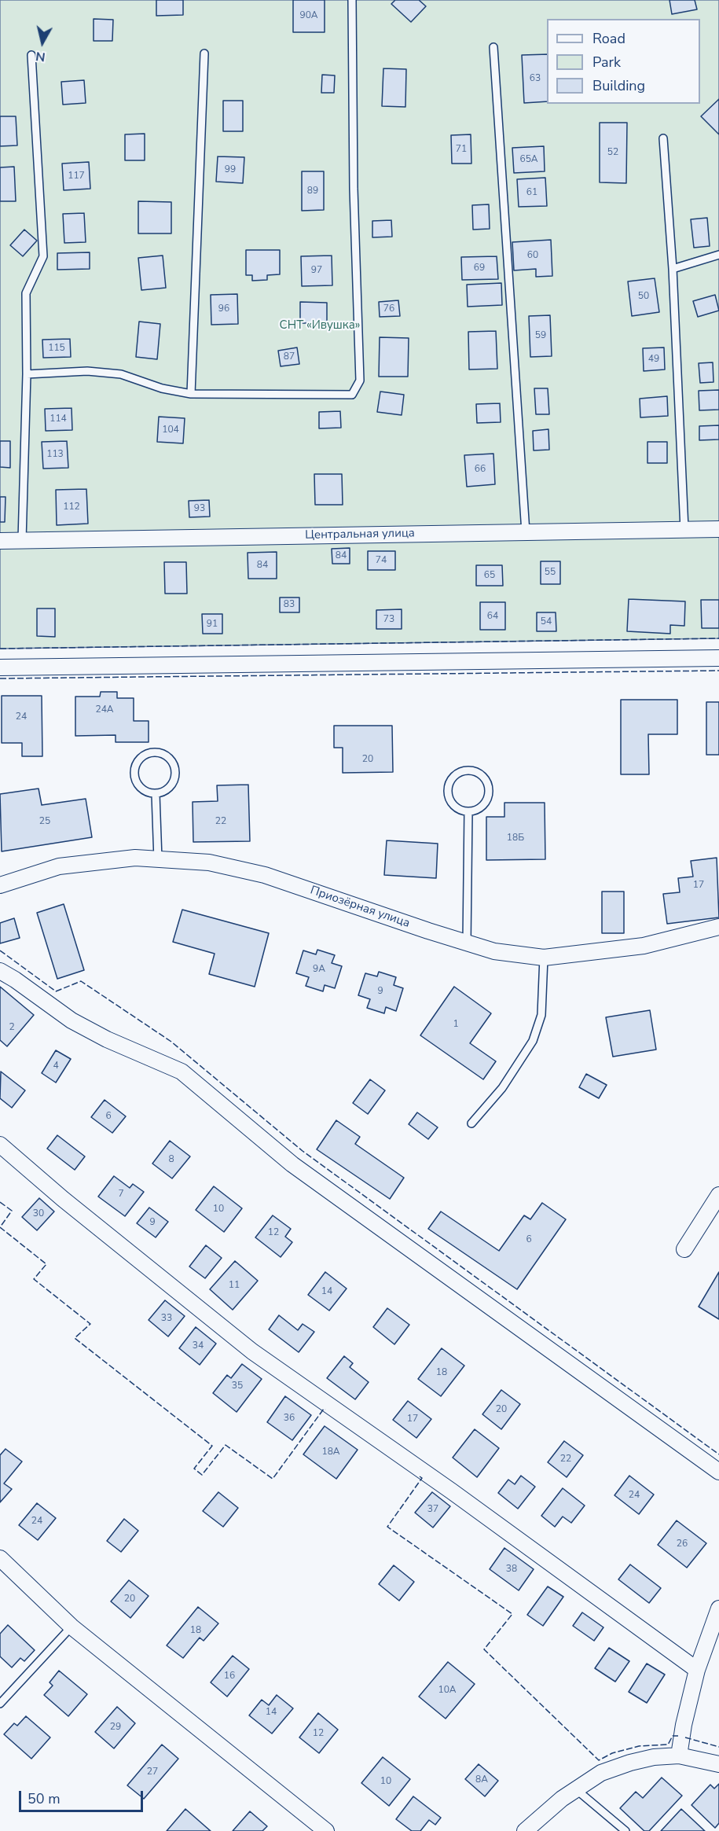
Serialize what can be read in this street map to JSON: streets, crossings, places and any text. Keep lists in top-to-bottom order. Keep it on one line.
{"streets":{"street":["Центральная улица","Приозёрная улица"]},"parks":["СНТ «Ивушка»"],"house_numbers":["90А","63","71","52","65А","99","117","89","61","60","69","97","50","96","76","59","115","87","49","114","104","113","66","112","93","84","74","84","55","65","83","64","73","54","91","24А","24","20","25","22","18Б","17","9А","9","1","2","4","6","8","7","10","30","9","12","6","11","14","33","34","18","35","20","36","17","18А","22","24","37","24","26","38","20","18","16","10А","14","29","12","27","8А","10"],"legend":["Road","Park","Building"],"scale_bar":"50 m","north":"bottom"}
